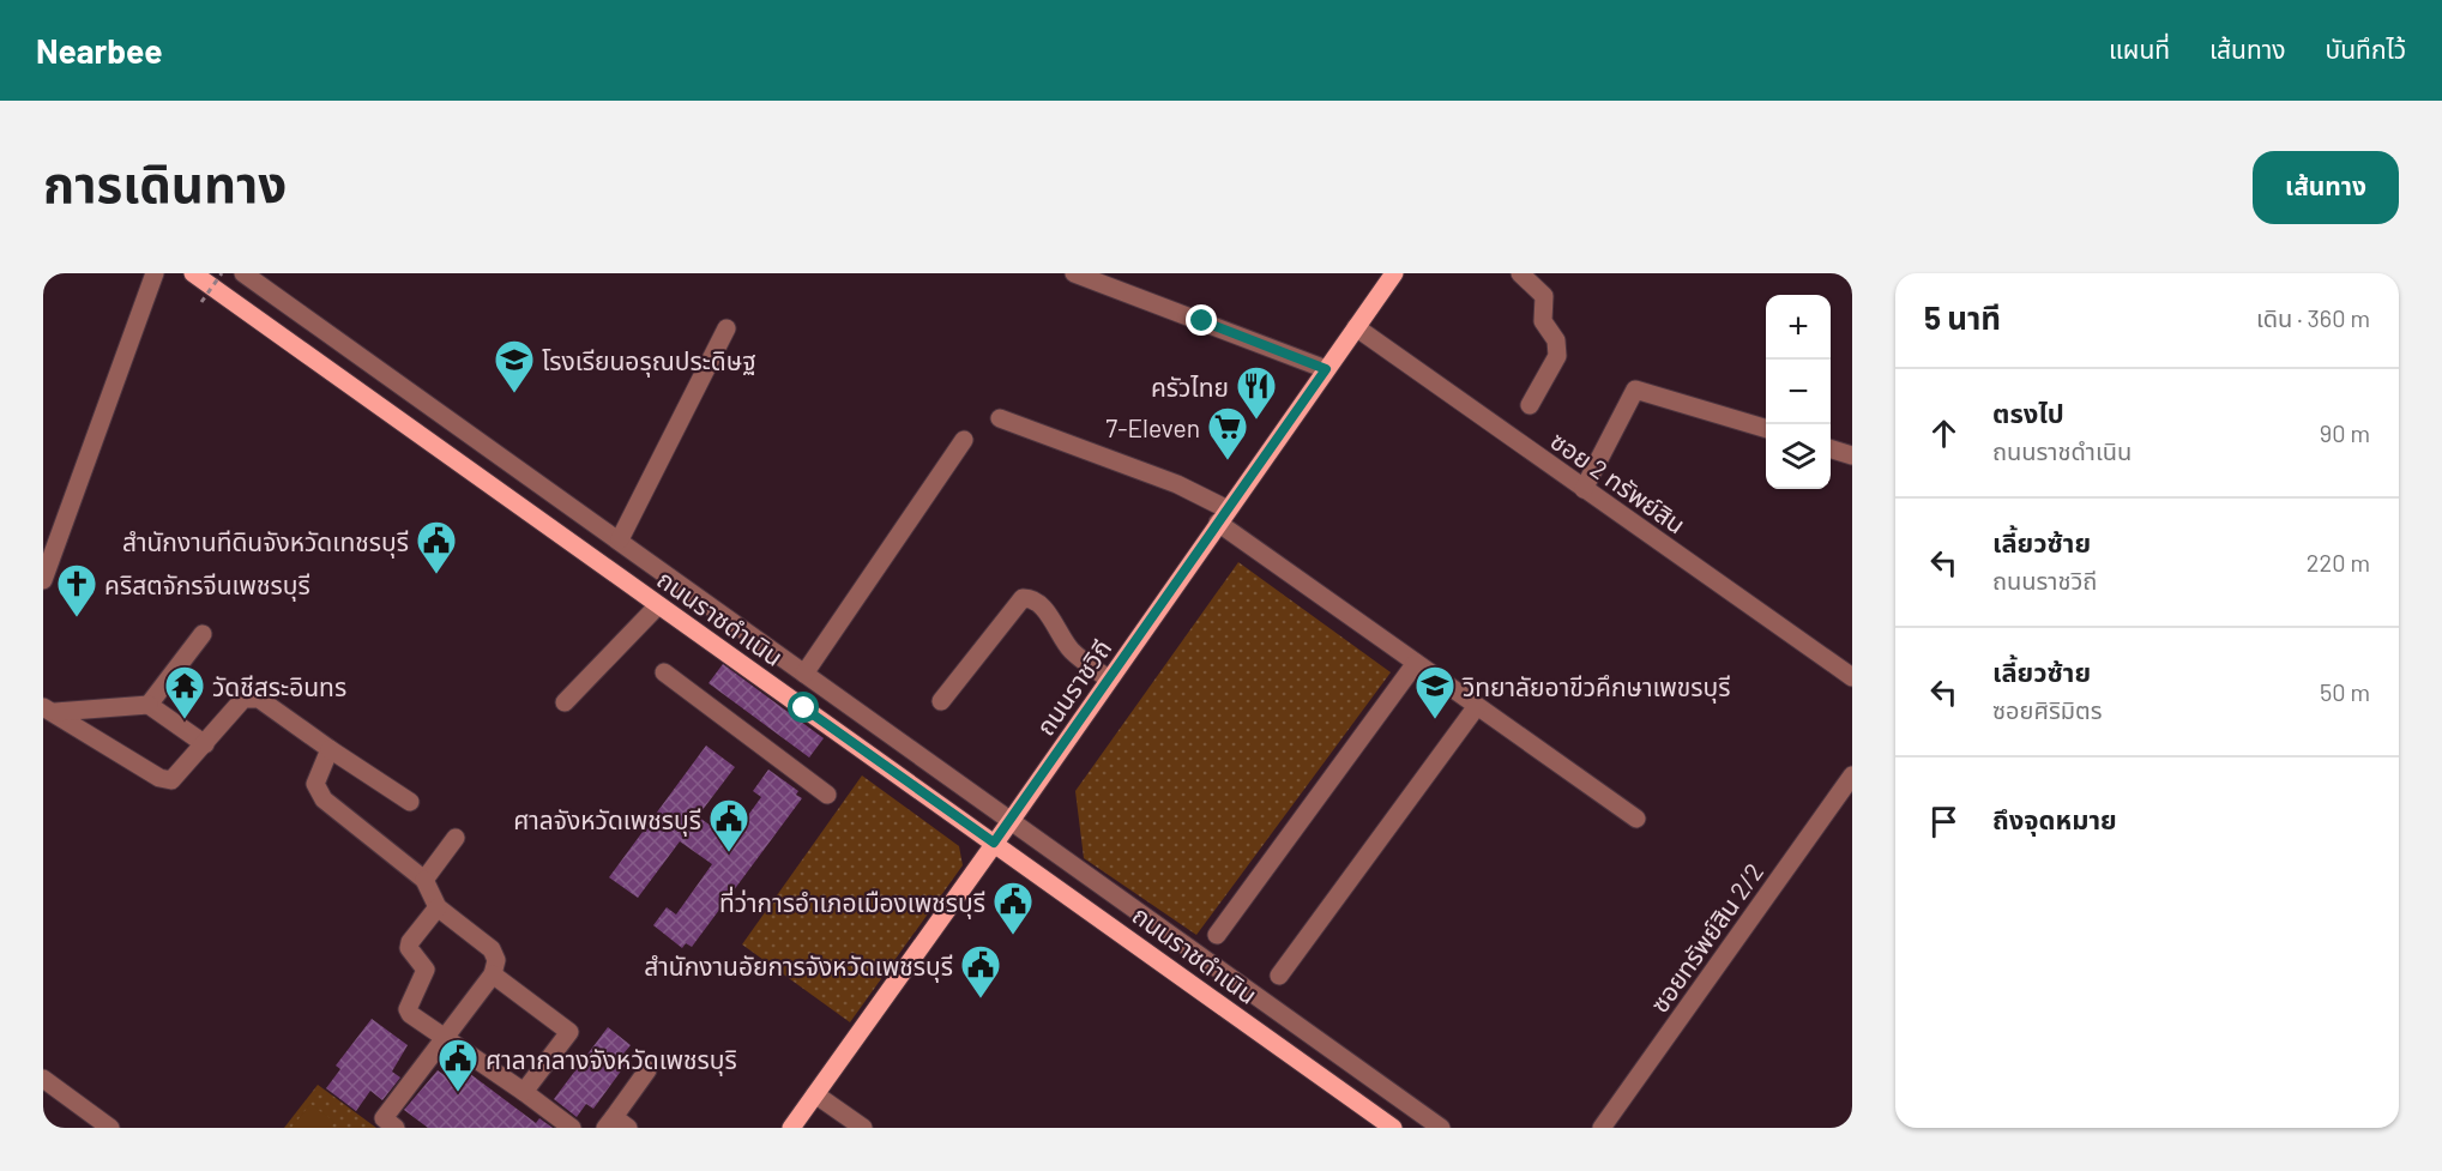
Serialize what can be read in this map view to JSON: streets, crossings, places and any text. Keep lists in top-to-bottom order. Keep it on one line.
{"streets":{"main road":["ถนนราชดำเนิน","ถนนราชวิถี"],"street":["ซอย 2 ทรัพย์สิน","ซอยทรัพย์สิน 2/2"]},"crossings":[["ซอย 2 ทรัพย์สิน","ถนนราชวิถี"],["ถนนราชดำเนิน","ถนนราชวิถี"]],"places":{"school or university":["โรงเรียนอรุณประดิษฐ","วิทยาลัยอาขีวคึกษาเพขรบุรี"],"restaurant":["ครัวไทย"],"supermarket":["7-Eleven"],"public building":["สำนักงานทีดินจังหวัดเทชรบุรี","ศาลจังหวัดเพชรบุรี","ที่ว่าการอำเภอเมืองเพชรบุรี","สำนักงานอัยการจังหวัดเพชรบุรี","ศาลากลางจังหวัดเพชรบุริ"],"church":["คริสตจักรจีนเพชรบุรี"],"temple":["วัดชีสระอินทร"]},"page":{"header":"Nearbee","nav":["แผนที่","เส้นทาง","บันทึกไว้"],"title":"การเดินทาง","buttons":"เส้นทาง","heading":["5 นาที","เดิน · 360 m"],"map_buttons":["+","−"],"list":[["ตรงไป","ถนนราชดำเนิน","90 m"],["เลี้ยวซ้าย","ถนนราชวิถี","220 m"],["เลี้ยวซ้าย","ซอยศิริมิตร","50 m"],"ถึงจุดหมาย"]}}
